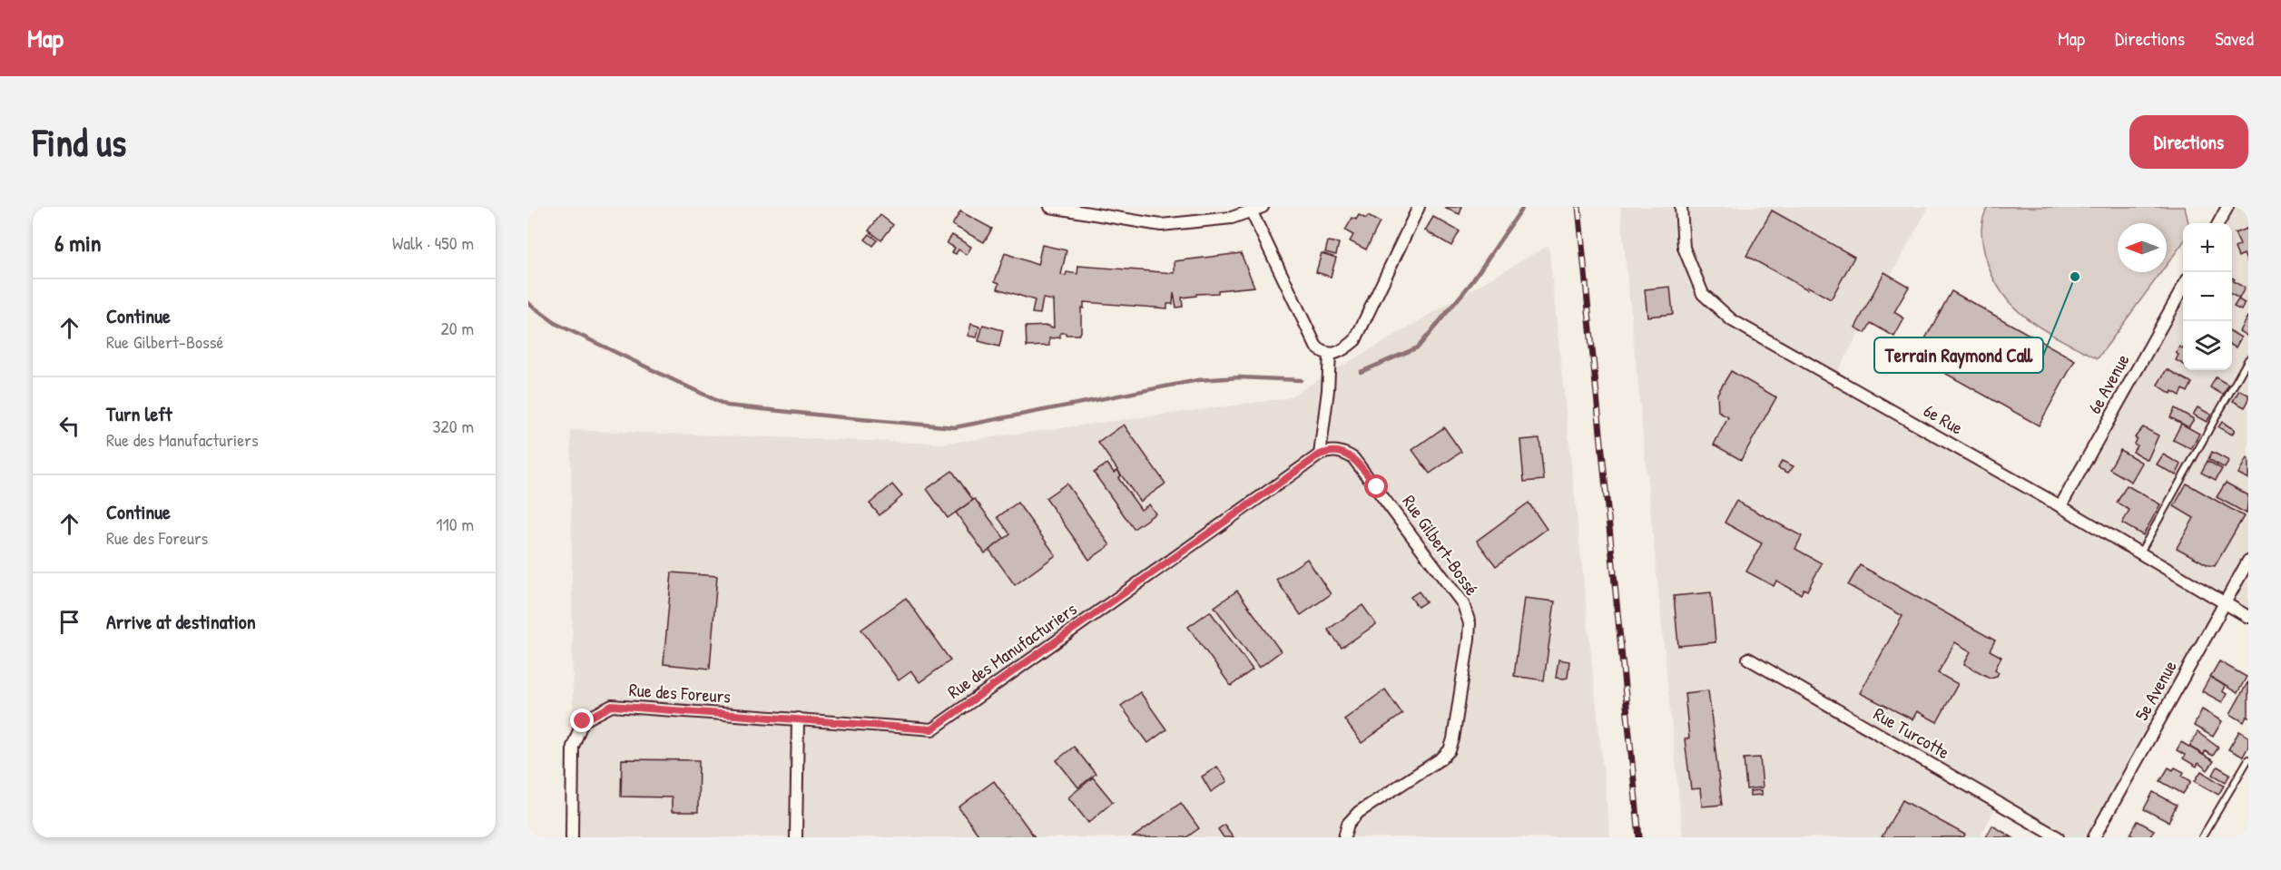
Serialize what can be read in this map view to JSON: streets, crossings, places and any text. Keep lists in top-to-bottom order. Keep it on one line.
{"streets":{"street":["6e Avenue","6e Rue","Rue Gilbert-Bossé","Rue des Manufacturiers","5e Avenue","Rue des Foreurs","Rue Turcotte"]},"crossings":[["6e Avenue","6e Rue"],["6e Rue","5e Avenue"],["Rue Gilbert-Bossé","Rue des Manufacturiers"],["Rue des Manufacturiers","Rue des Foreurs"]],"places":["Terrain Raymond Call"],"north":"left","page":{"header":"Map","nav":["Map","Directions","Saved"],"buttons":"Directions","title":"Find us","heading":["6 min","Walk · 450 m"],"map_buttons":["+","−"],"list":[["Continue","Rue Gilbert-Bossé","20 m"],["Turn left","Rue des Manufacturiers","320 m"],["Continue","Rue des Foreurs","110 m"],"Arrive at destination"]}}
